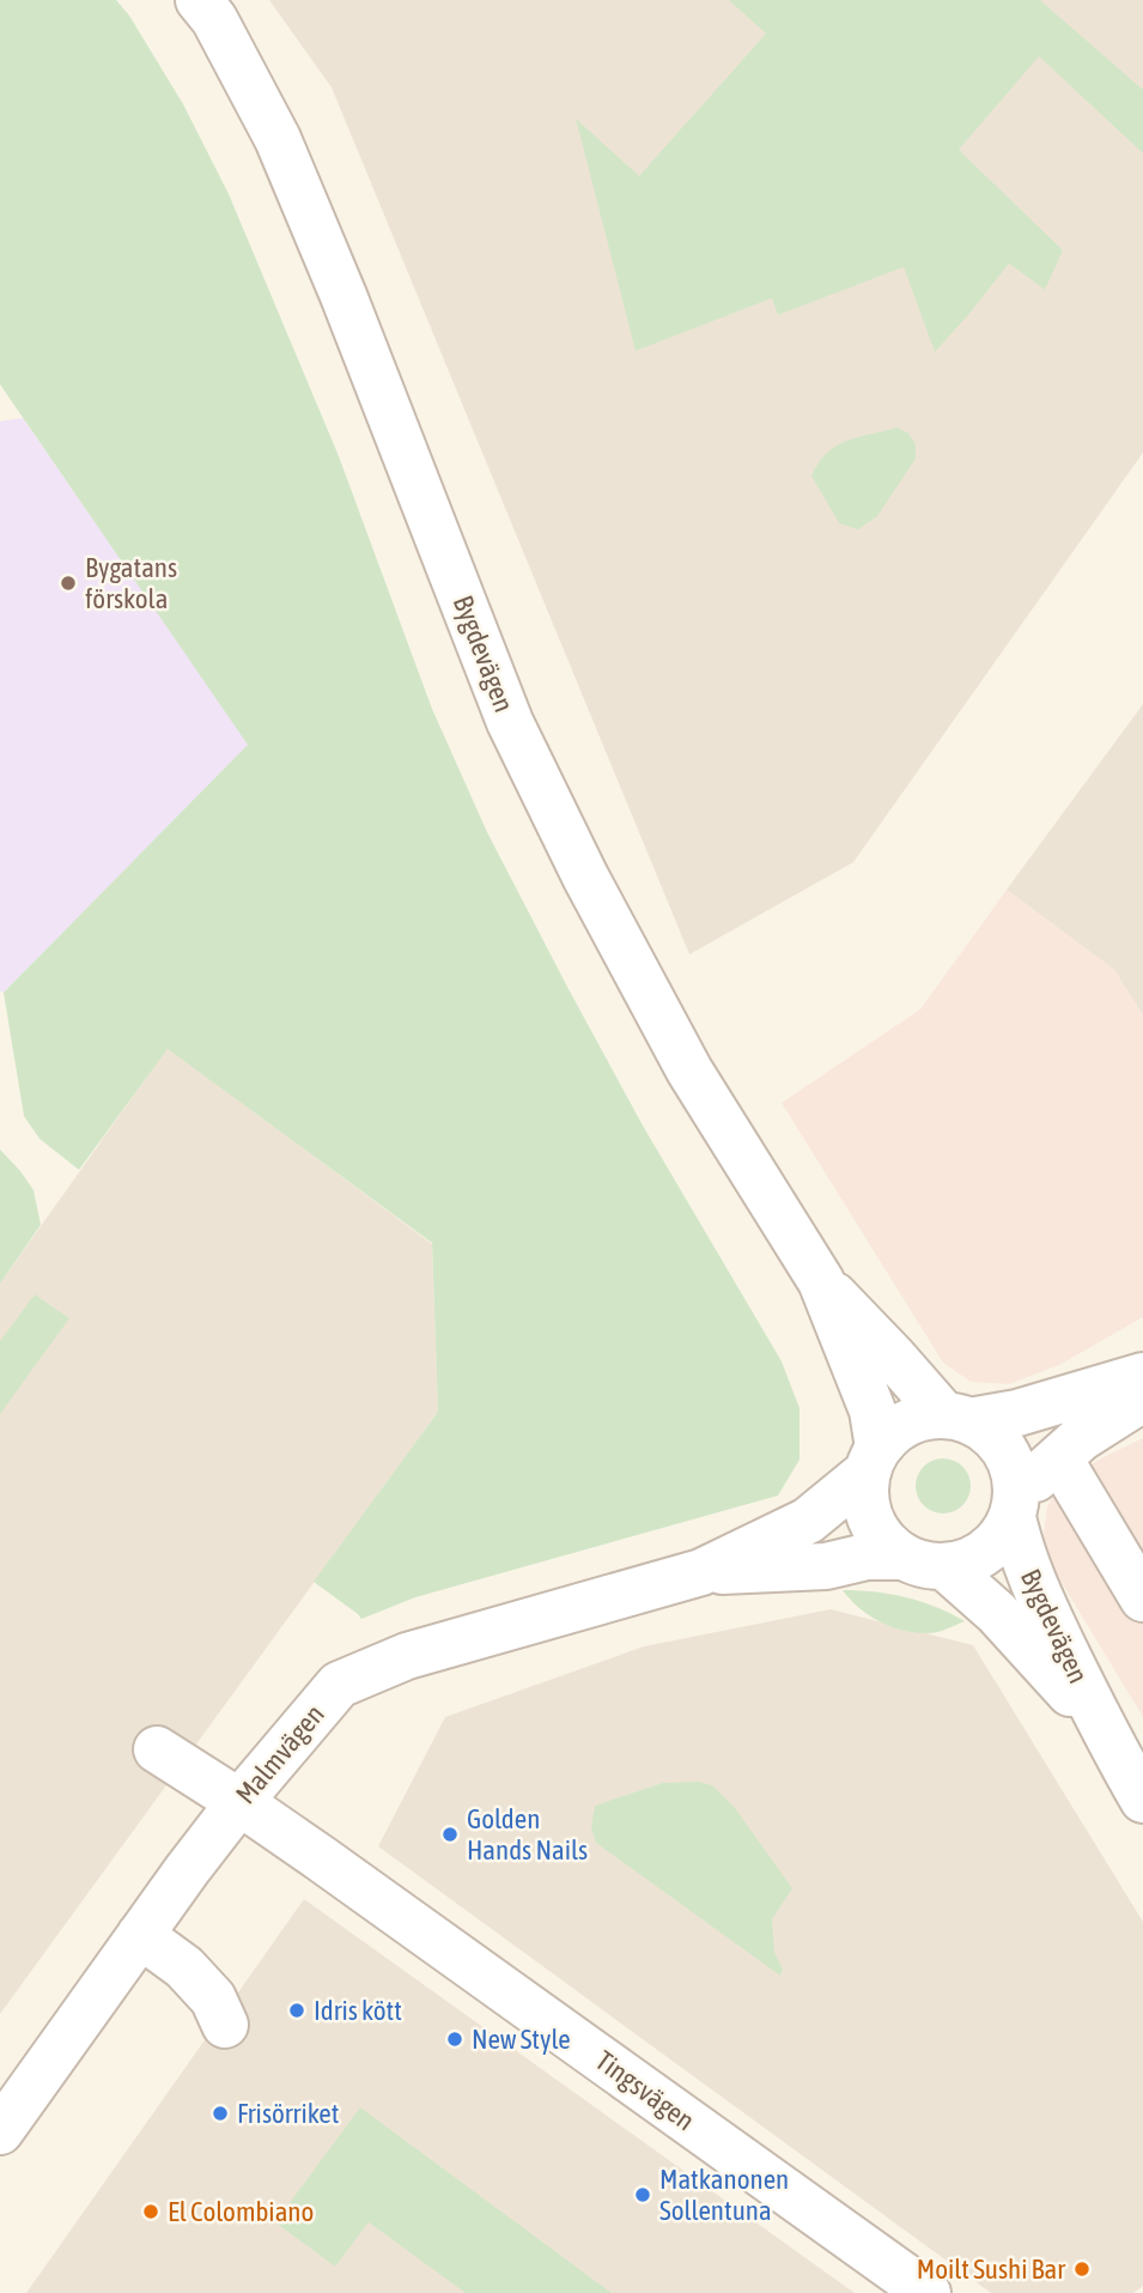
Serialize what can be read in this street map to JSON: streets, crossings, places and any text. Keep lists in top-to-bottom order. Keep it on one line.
{"streets":{"street":["Bygdevägen","Malmvägen","Tingsvägen"]},"crossings":[["Bygdevägen","Malmvägen"],["Malmvägen","Tingsvägen"]],"places":["Bygatans förskola","Golden Hands Nails","Idris kött","New Style","Frisörriket","Matkanonen Sollentuna","El Colombiano","Moilt Sushi Bar"]}
